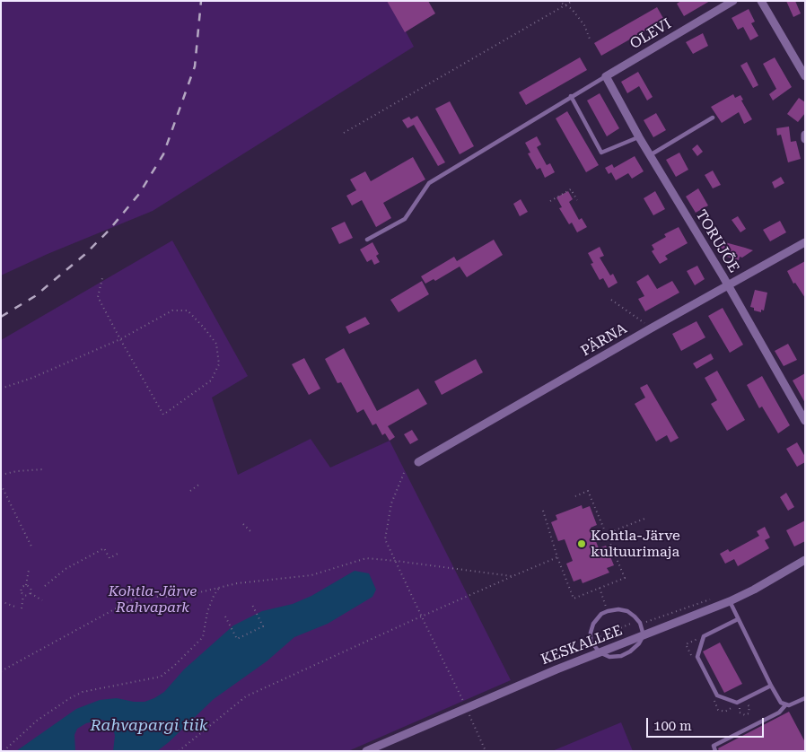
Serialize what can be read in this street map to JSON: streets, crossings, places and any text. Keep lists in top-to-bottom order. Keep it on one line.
{"streets":{"street":["OLEVI","TORUJÕE","PÄRNA","KESKALLEE"]},"crossings":[["OLEVI","TORUJÕE"],["TORUJÕE","PÄRNA"]],"water":["Rahvapargi tiik"],"parks":["Kohtla-Järve Rahvapark"],"places":["Kohtla-Järve kultuurimaja"],"scale_bar":"100 m"}
